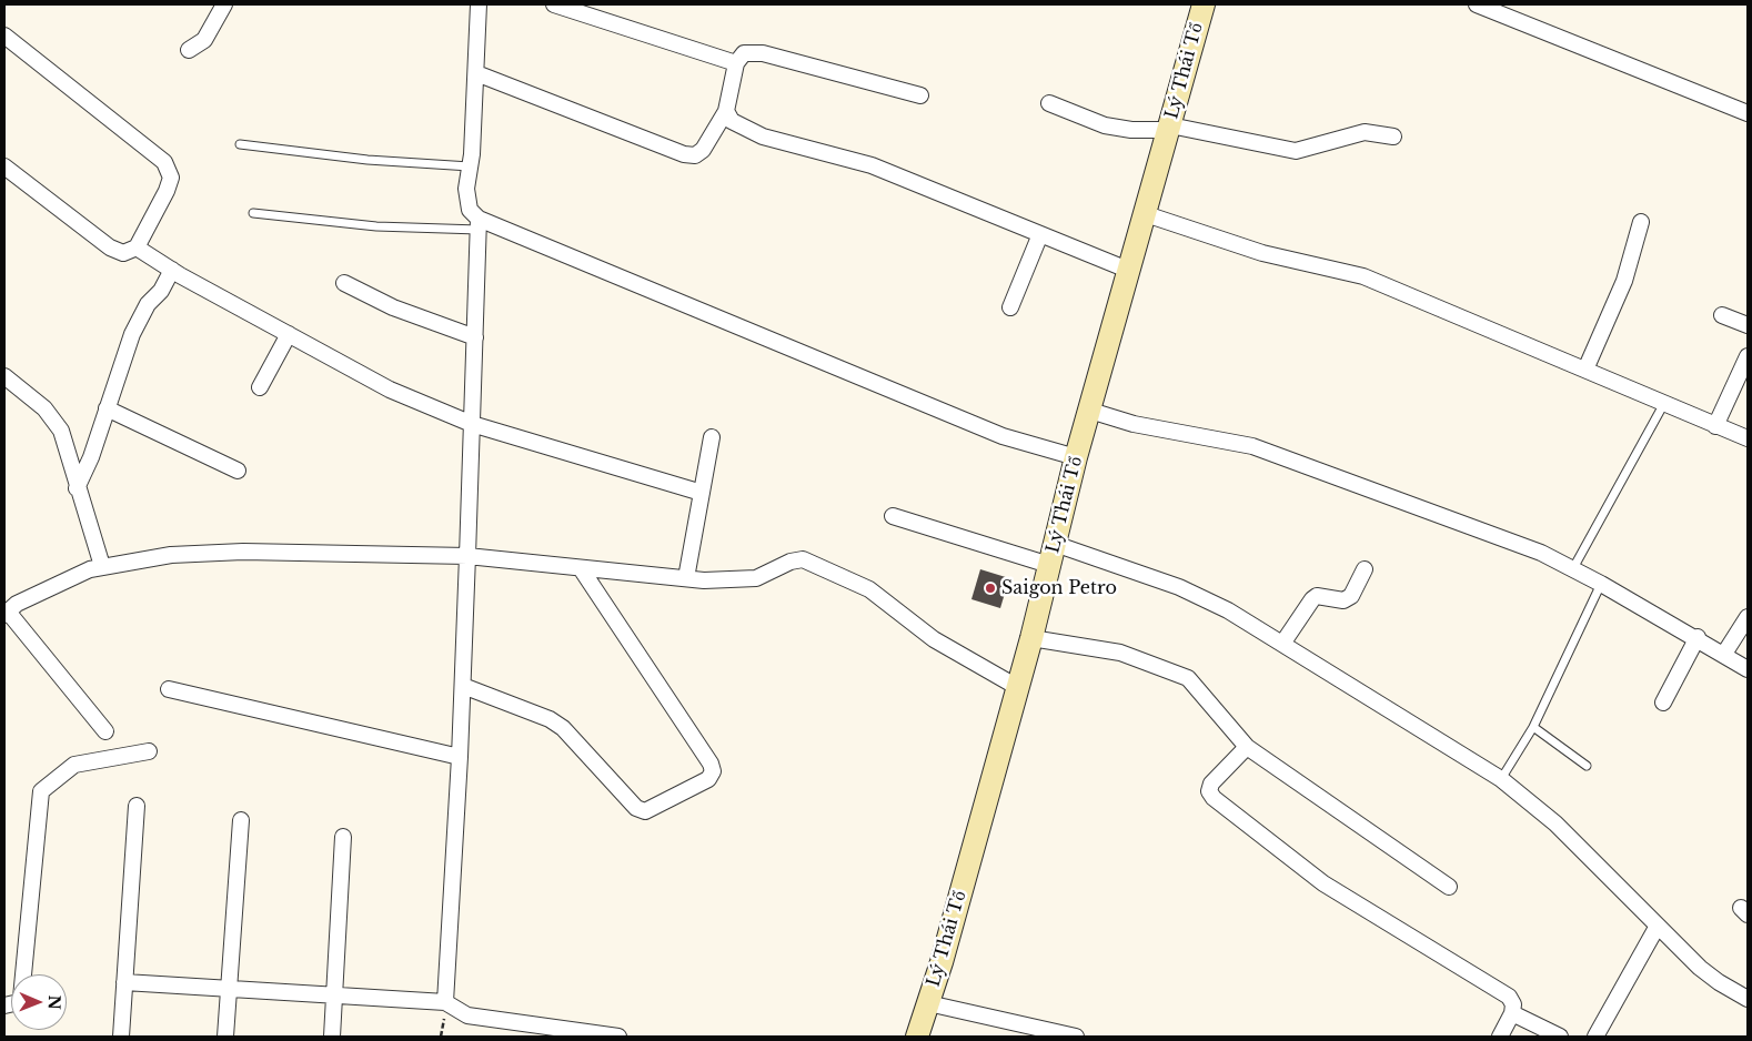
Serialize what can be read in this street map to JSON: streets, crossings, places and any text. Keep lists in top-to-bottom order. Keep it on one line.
{"streets":{"main road":["Lý Thái Tổ"]},"places":["Saigon Petro"],"north":"right"}
